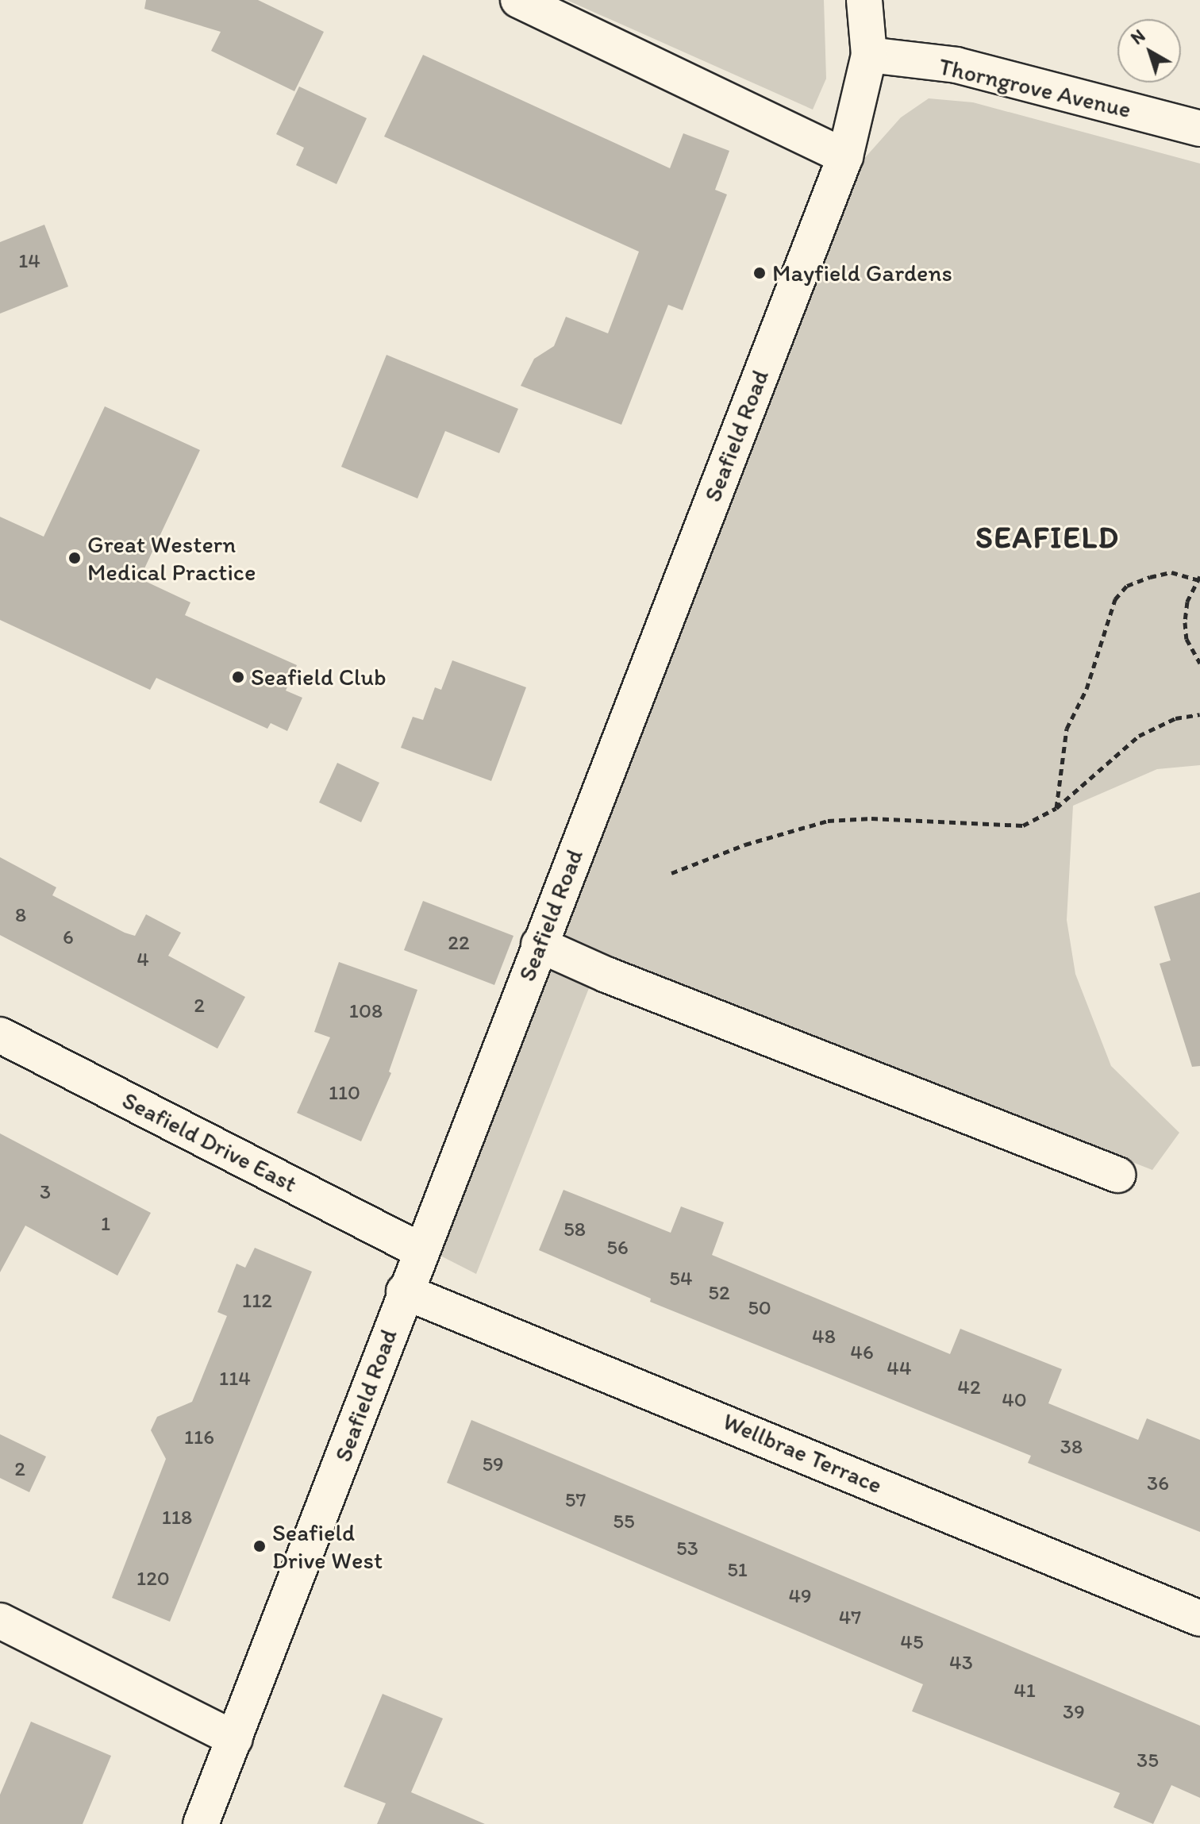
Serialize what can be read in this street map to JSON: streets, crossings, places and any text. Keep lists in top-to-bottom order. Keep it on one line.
{"streets":{"street":["Thorngrove Avenue","Seafield Road","Seafield Drive East","Wellbrae Terrace"]},"crossings":[["Thorngrove Avenue","Seafield Road"],["Seafield Road","Seafield Drive East"],["Seafield Road","Wellbrae Terrace"]],"districts":["SEAFIELD"],"places":["Mayfield Gardens","Great Western Medical Practice","Seafield Club","Seafield Drive West"],"house_numbers":["14","8","6","22","4","2","108","110","3","1","58","56","54","52","112","50","48","46","44","114","42","40","116","38","59","2","36","57","118","55","53","51","120","49","47","45","43","41","39","35"],"north":"top left"}
